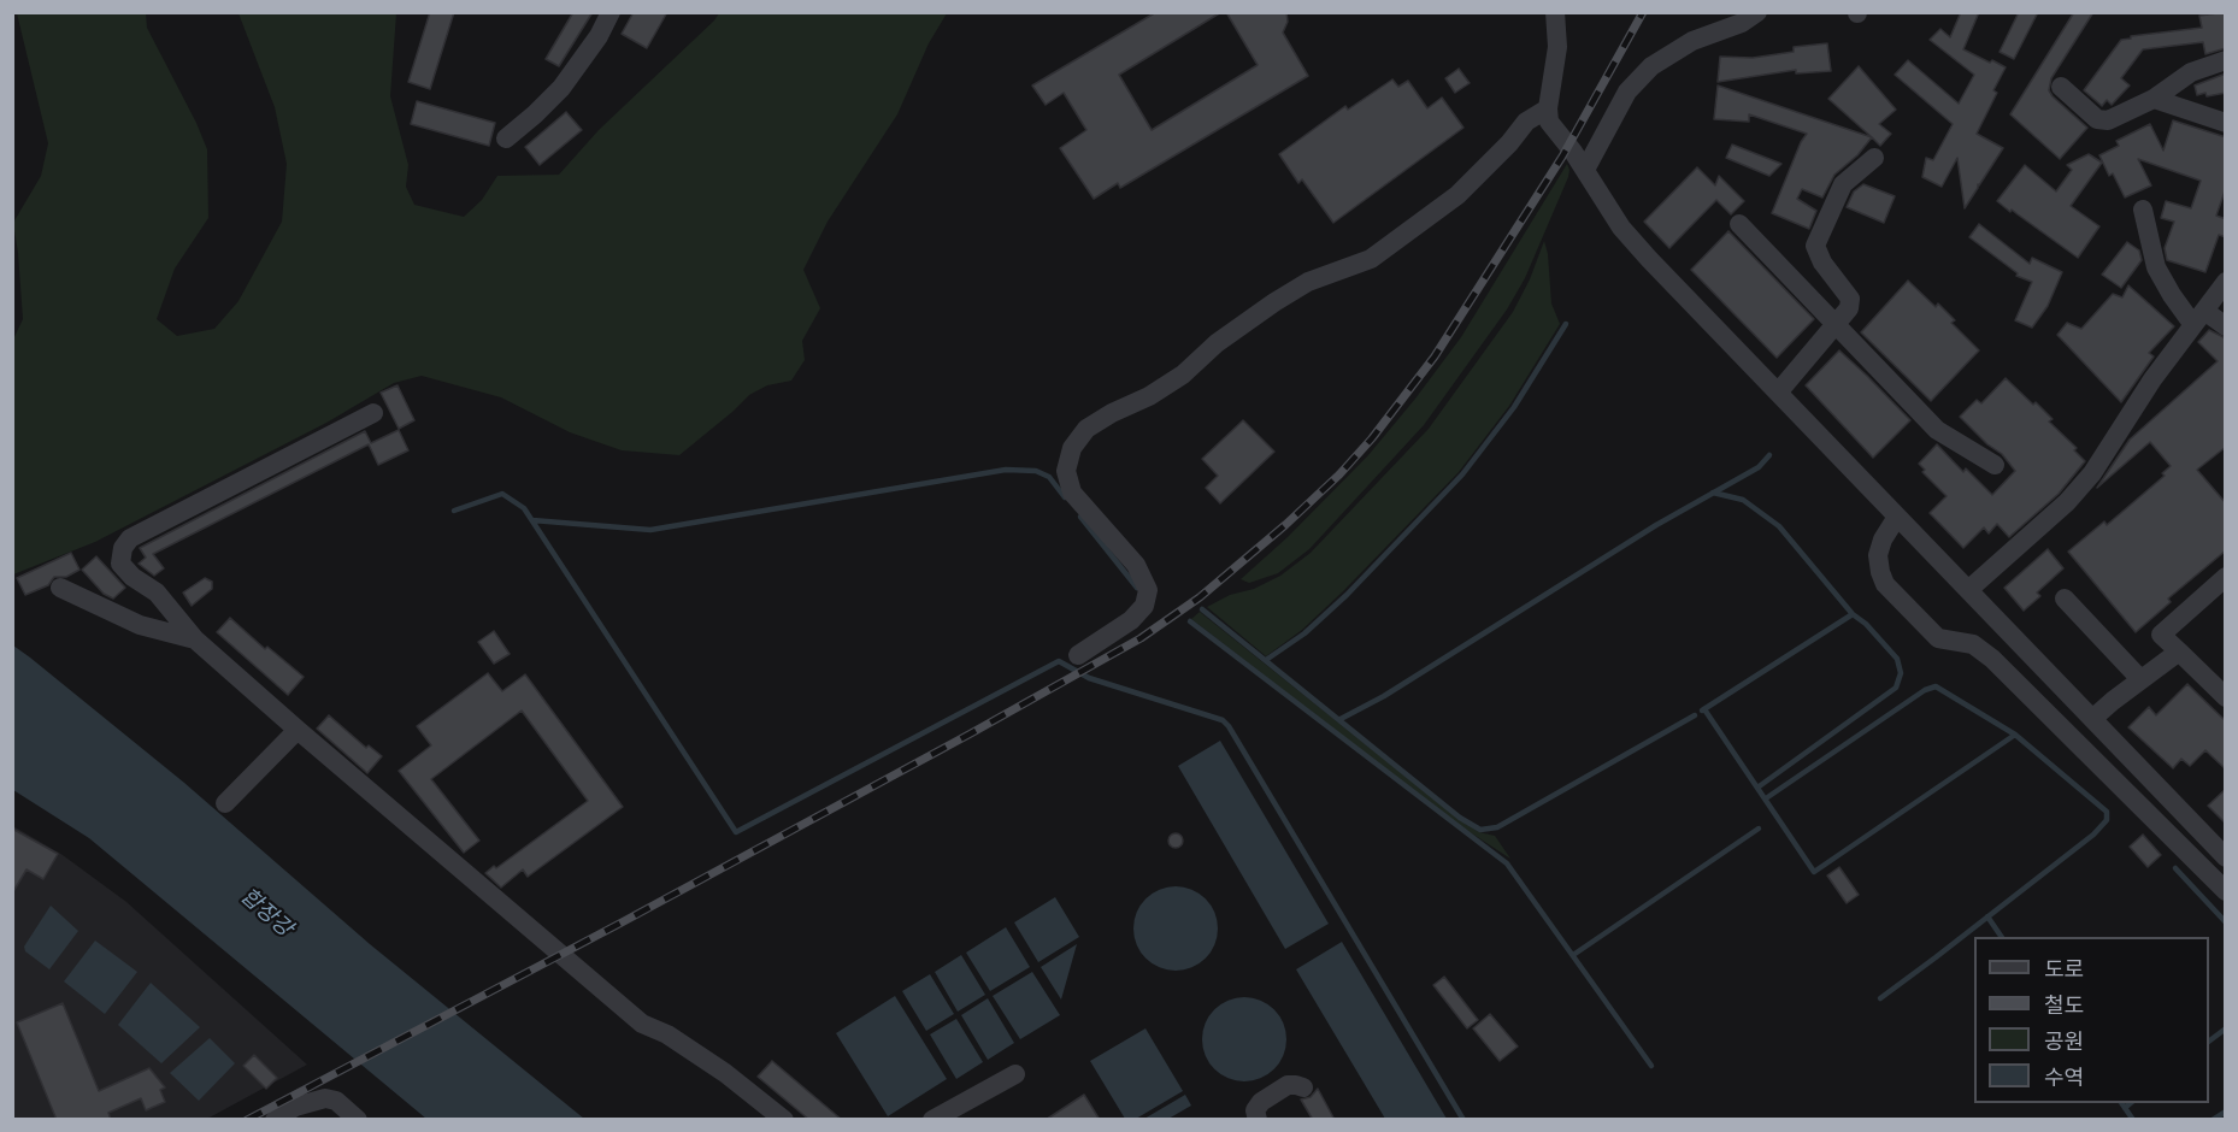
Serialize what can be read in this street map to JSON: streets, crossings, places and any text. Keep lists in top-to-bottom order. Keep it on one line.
{"water":["합장강"],"legend":["도로","철도","공원","수역"]}
